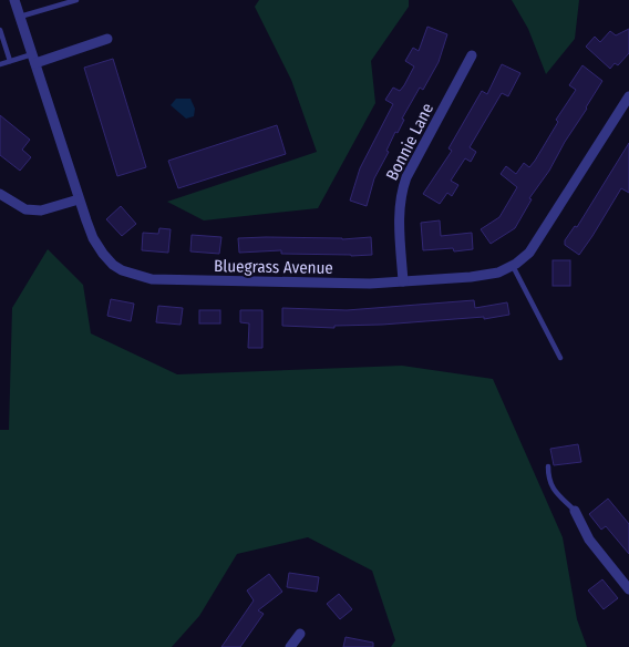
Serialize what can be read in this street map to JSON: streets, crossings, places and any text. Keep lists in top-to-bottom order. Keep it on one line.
{"streets":{"street":["Bonnie Lane","Bluegrass Avenue"]},"crossings":[["Bonnie Lane","Bluegrass Avenue"]]}
